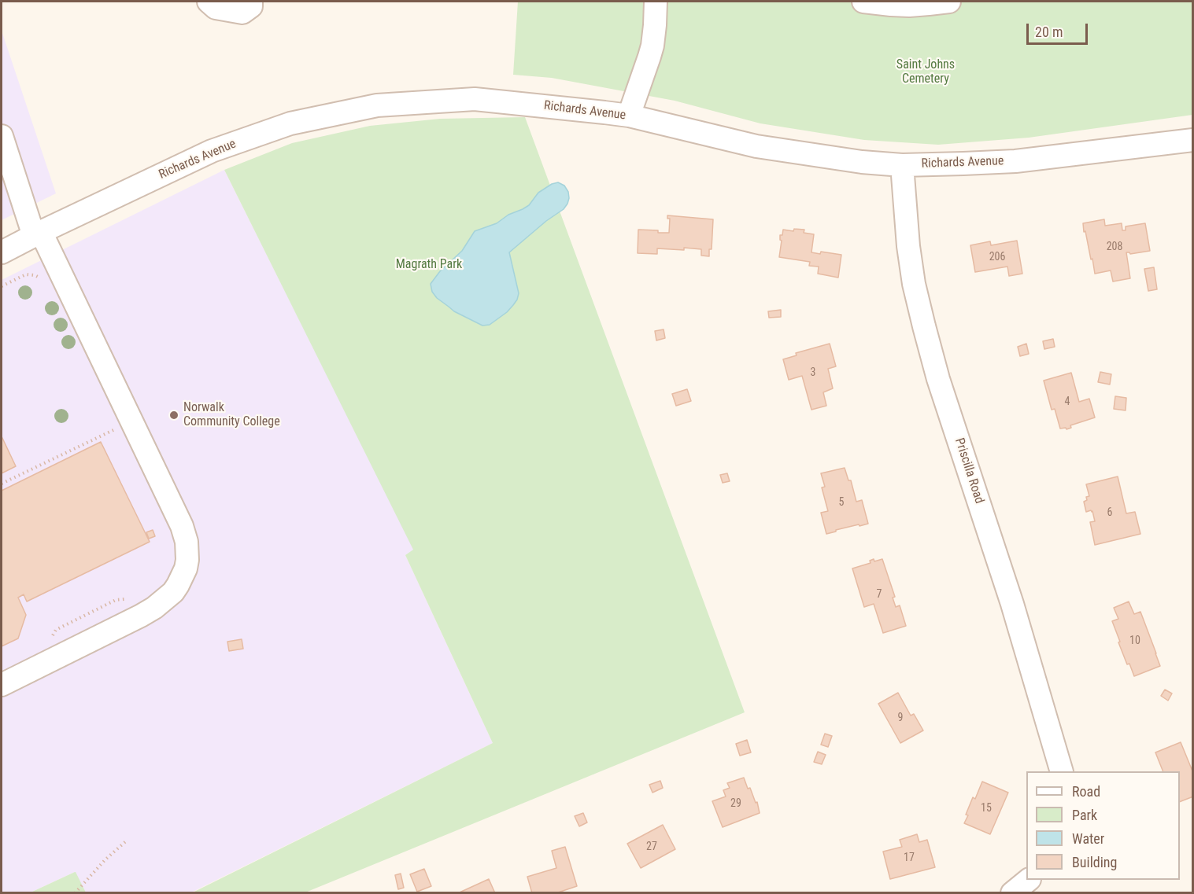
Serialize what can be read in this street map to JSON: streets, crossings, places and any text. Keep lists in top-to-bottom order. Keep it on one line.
{"streets":{"street":["Richards Avenue","Priscilla Road"]},"crossings":[["Richards Avenue","Priscilla Road"]],"parks":["Saint Johns Cemetery","Magrath Park"],"places":["Norwalk Community College"],"house_numbers":["208","206","3","4","5","6","7","10","9","29","15","27","17"],"legend":["Road","Park","Water","Building"],"scale_bar":"20 m"}
